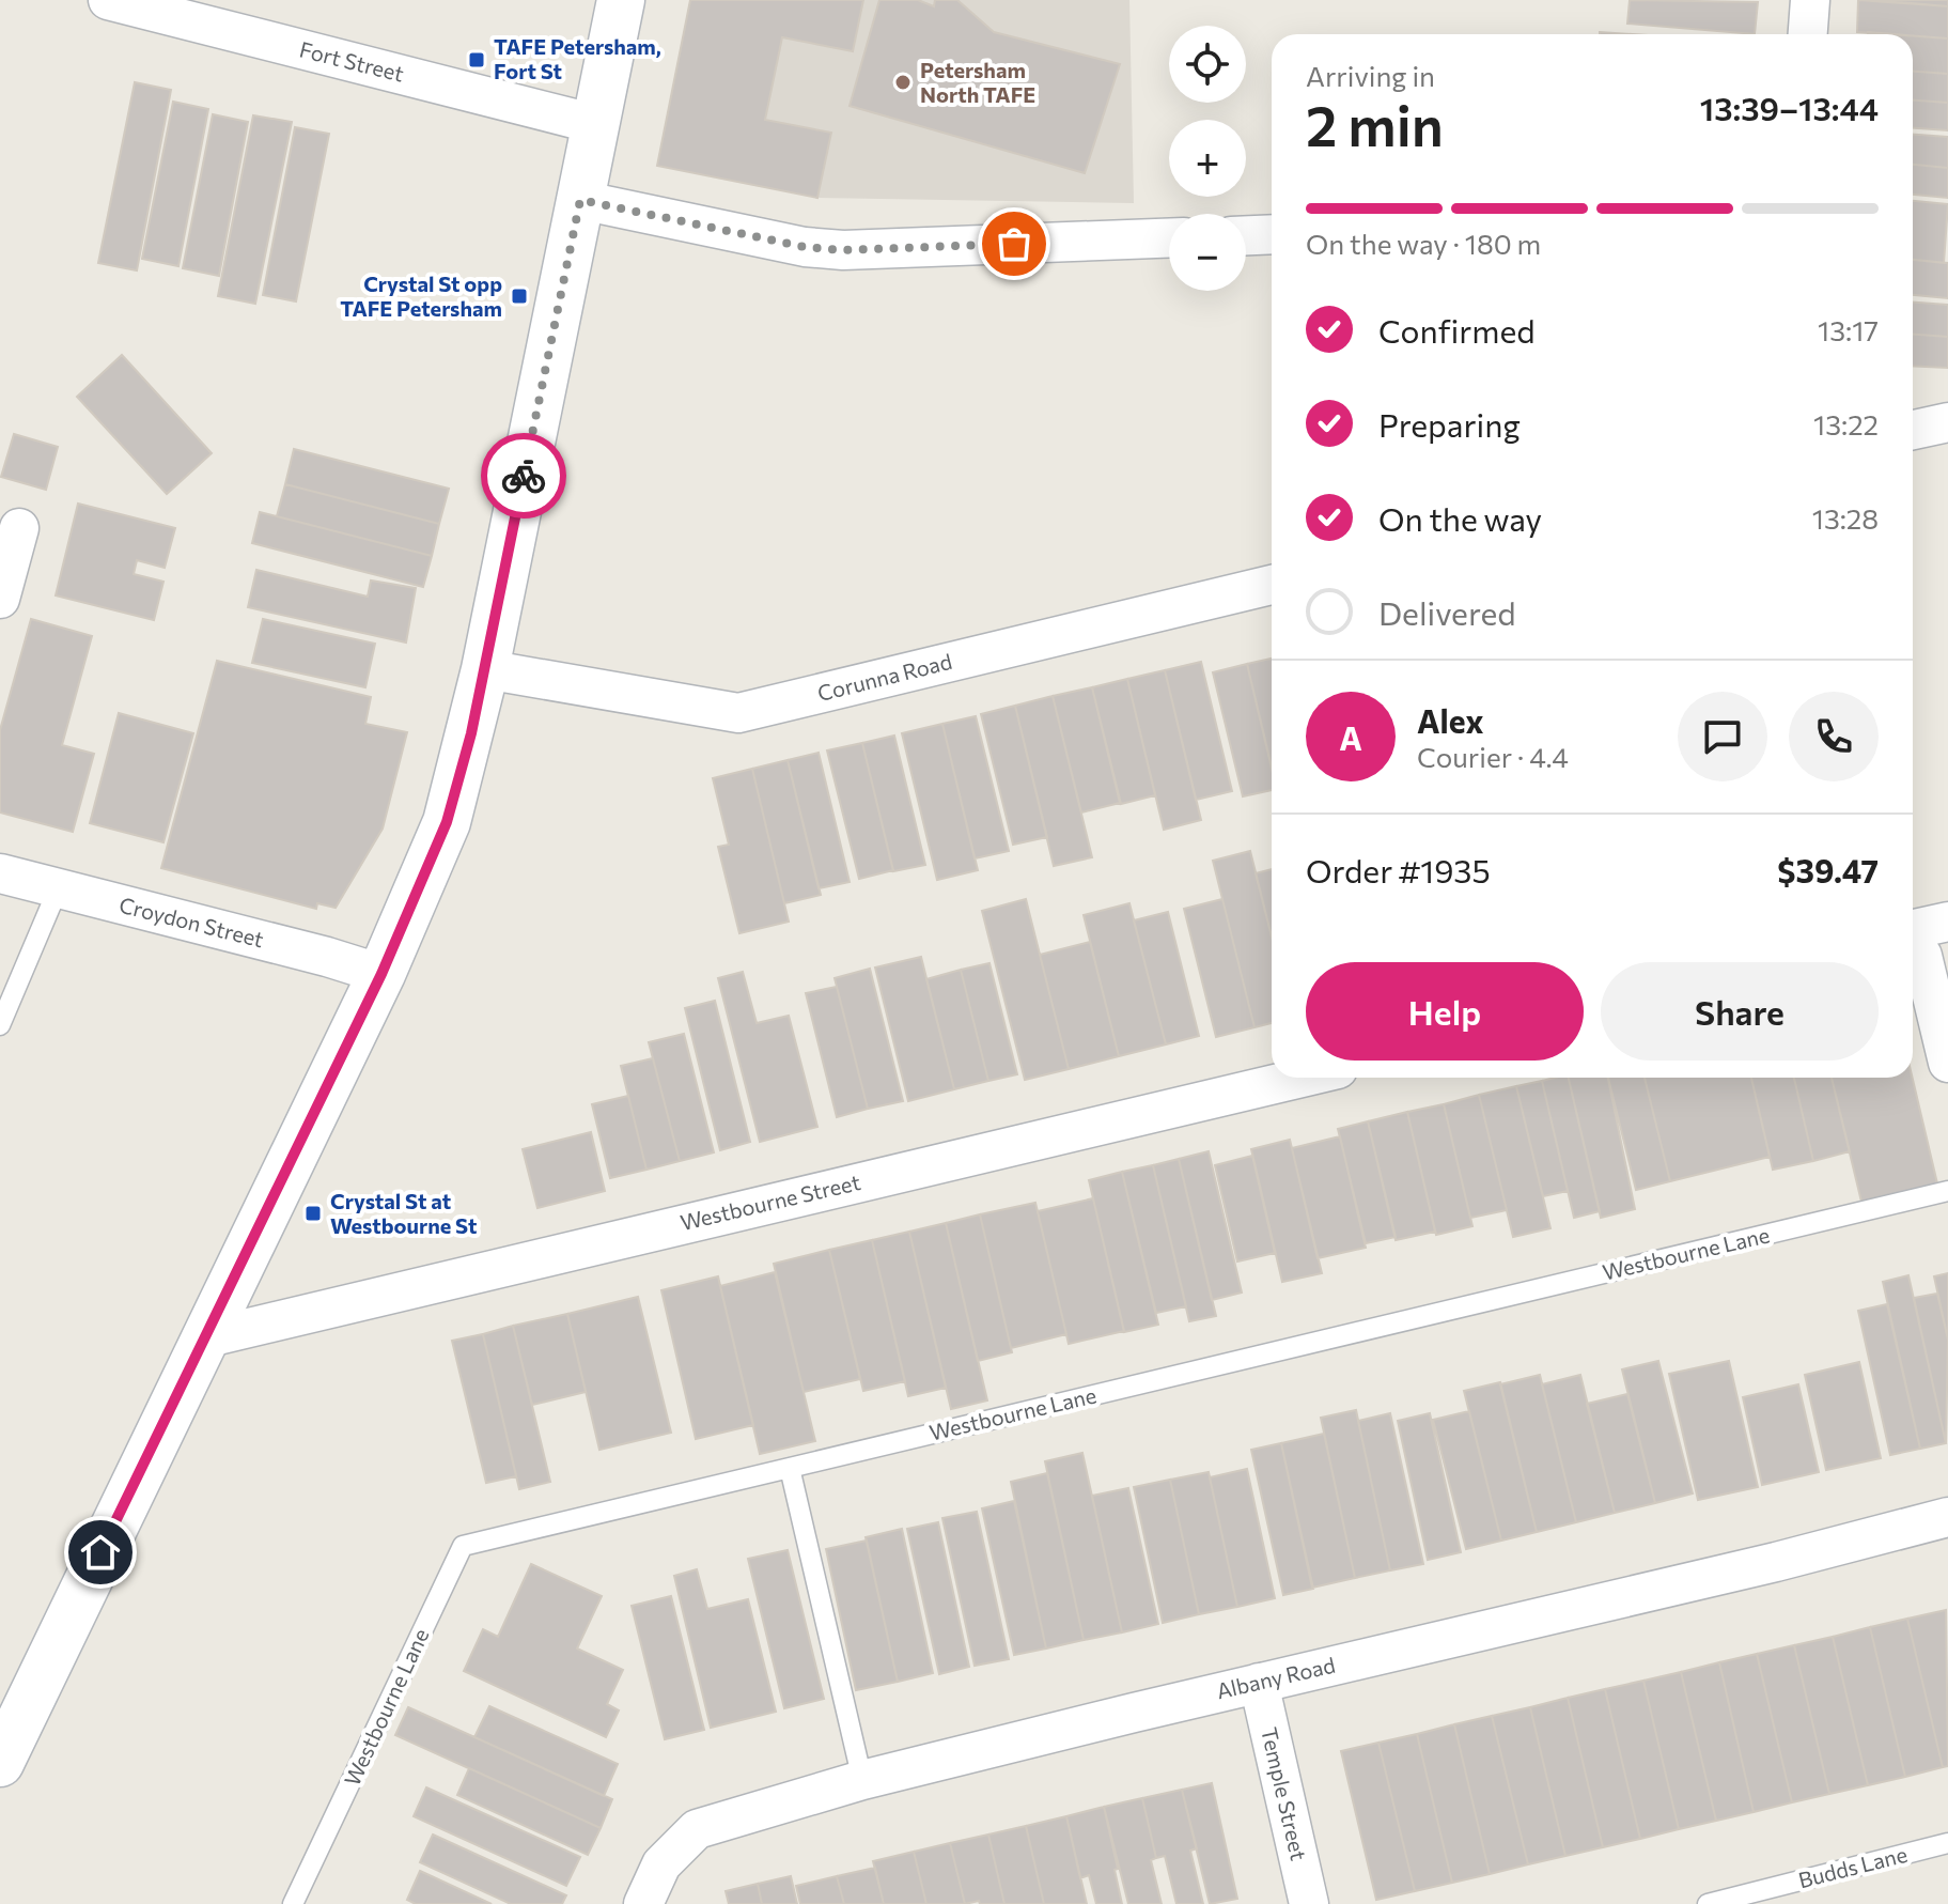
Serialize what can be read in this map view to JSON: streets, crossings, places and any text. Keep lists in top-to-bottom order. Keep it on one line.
{"streets":{"street":["Fort Street","Corunna Road","Croydon Street","Westbourne Street","Albany Road","Temple Street"],"lane":["Westbourne Lane","Budds Lane"]},"crossings":[["Albany Road","Temple Street"]],"places":{"transit":["TAFE Petersham, Fort St","Crystal St opp TAFE Petersham","Crystal St at Westbourne St"],"other":["Petersham North TAFE"]},"page":{"map_buttons":["+","−"],"heading":["2 min","Arriving in","13:39–13:44"],"panel":["Alex","Courier · 4.4","Order #1935","$39.47"],"bar":"On the way · 180 m","list":[["Confirmed","13:17"],["Preparing","13:22"],["On the way","13:28"],"Delivered"],"round":"A","buttons":["Help","Share"]}}
